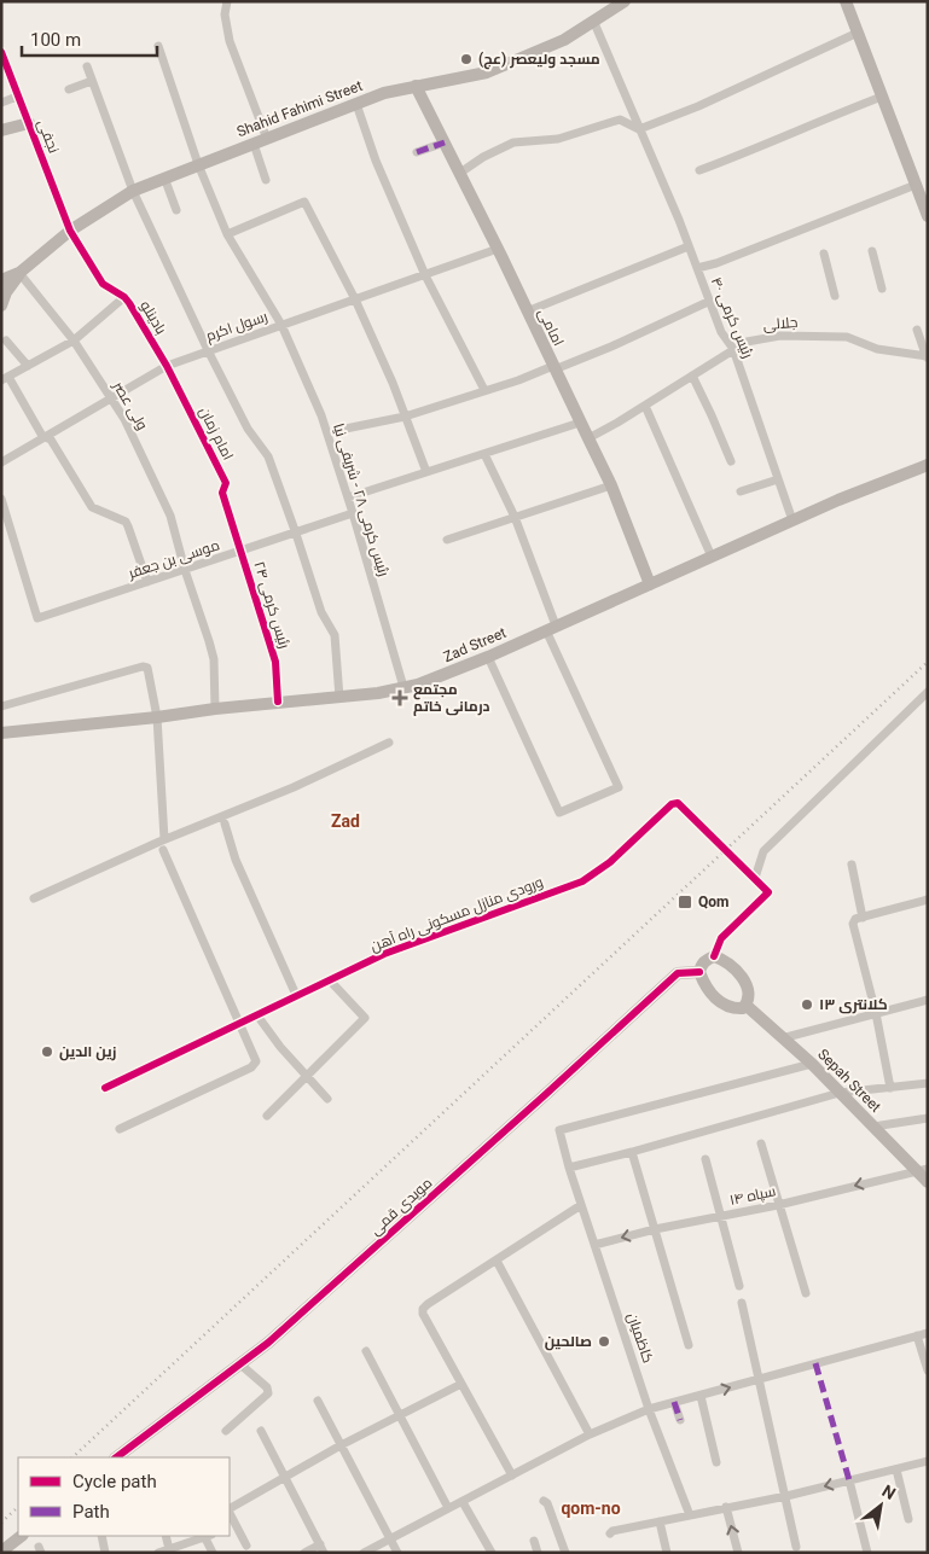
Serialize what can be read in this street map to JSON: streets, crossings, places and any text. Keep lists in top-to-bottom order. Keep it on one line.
{"streets":{"street":["Shahid Fahimi Street","نجفی","بادینلو","رئیس کرمی ۴۰","جلالی","رسول اکرم","امامی","ولی عصر","امام زمان","رئیس کرمی ۲۸ - شریفی نیا","موسی بن جعفر","رئیس کرمی ۲۴","Zad Street","ورودی منازل مسکونی راه آهن","Sepah Street","سپاه ۱۴","مویدی قمی","کاظمیان"]},"crossings":[["Shahid Fahimi Street","نجفی"],["Shahid Fahimi Street","بادینلو"],["Shahid Fahimi Street","رئیس کرمی ۴۰"],["Shahid Fahimi Street","امامی"],["Shahid Fahimi Street","ولی عصر"],["Shahid Fahimi Street","رئیس کرمی ۲۸ - شریفی نیا"],["نجفی","بادینلو"],["بادینلو","رسول اکرم"],["بادینلو","امام زمان"],["رئیس کرمی ۴۰","جلالی"],["رئیس کرمی ۴۰","Zad Street"],["جلالی","امامی"],["رسول اکرم","امامی"],["رسول اکرم","ولی عصر"],["رسول اکرم","امام زمان"],["رسول اکرم","رئیس کرمی ۲۸ - شریفی نیا"],["امامی","Zad Street"],["ولی عصر","موسی بن جعفر"],["ولی عصر","Zad Street"],["امام زمان","موسی بن جعفر"],["امام زمان","رئیس کرمی ۲۴"],["رئیس کرمی ۲۸ - شریفی نیا","موسی بن جعفر"],["رئیس کرمی ۲۸ - شریفی نیا","Zad Street"],["موسی بن جعفر","رئیس کرمی ۲۴"],["رئیس کرمی ۲۴","Zad Street"],["Sepah Street","سپاه ۱۴"],["Sepah Street","کاظمیان"],["سپاه ۱۴","کاظمیان"]],"one_way":["سپاه ۱۴"],"districts":["Zad","qom-no"],"places":{"other":["مسجد ولیعصر (عج)","کلانتری ۱۳","زین الدین","صالحین"],"health":["مجتمع درمانی خاتم"],"transit":["Qom"]},"legend":["Cycle path","Path"],"scale_bar":"100 m","north":"top right"}
